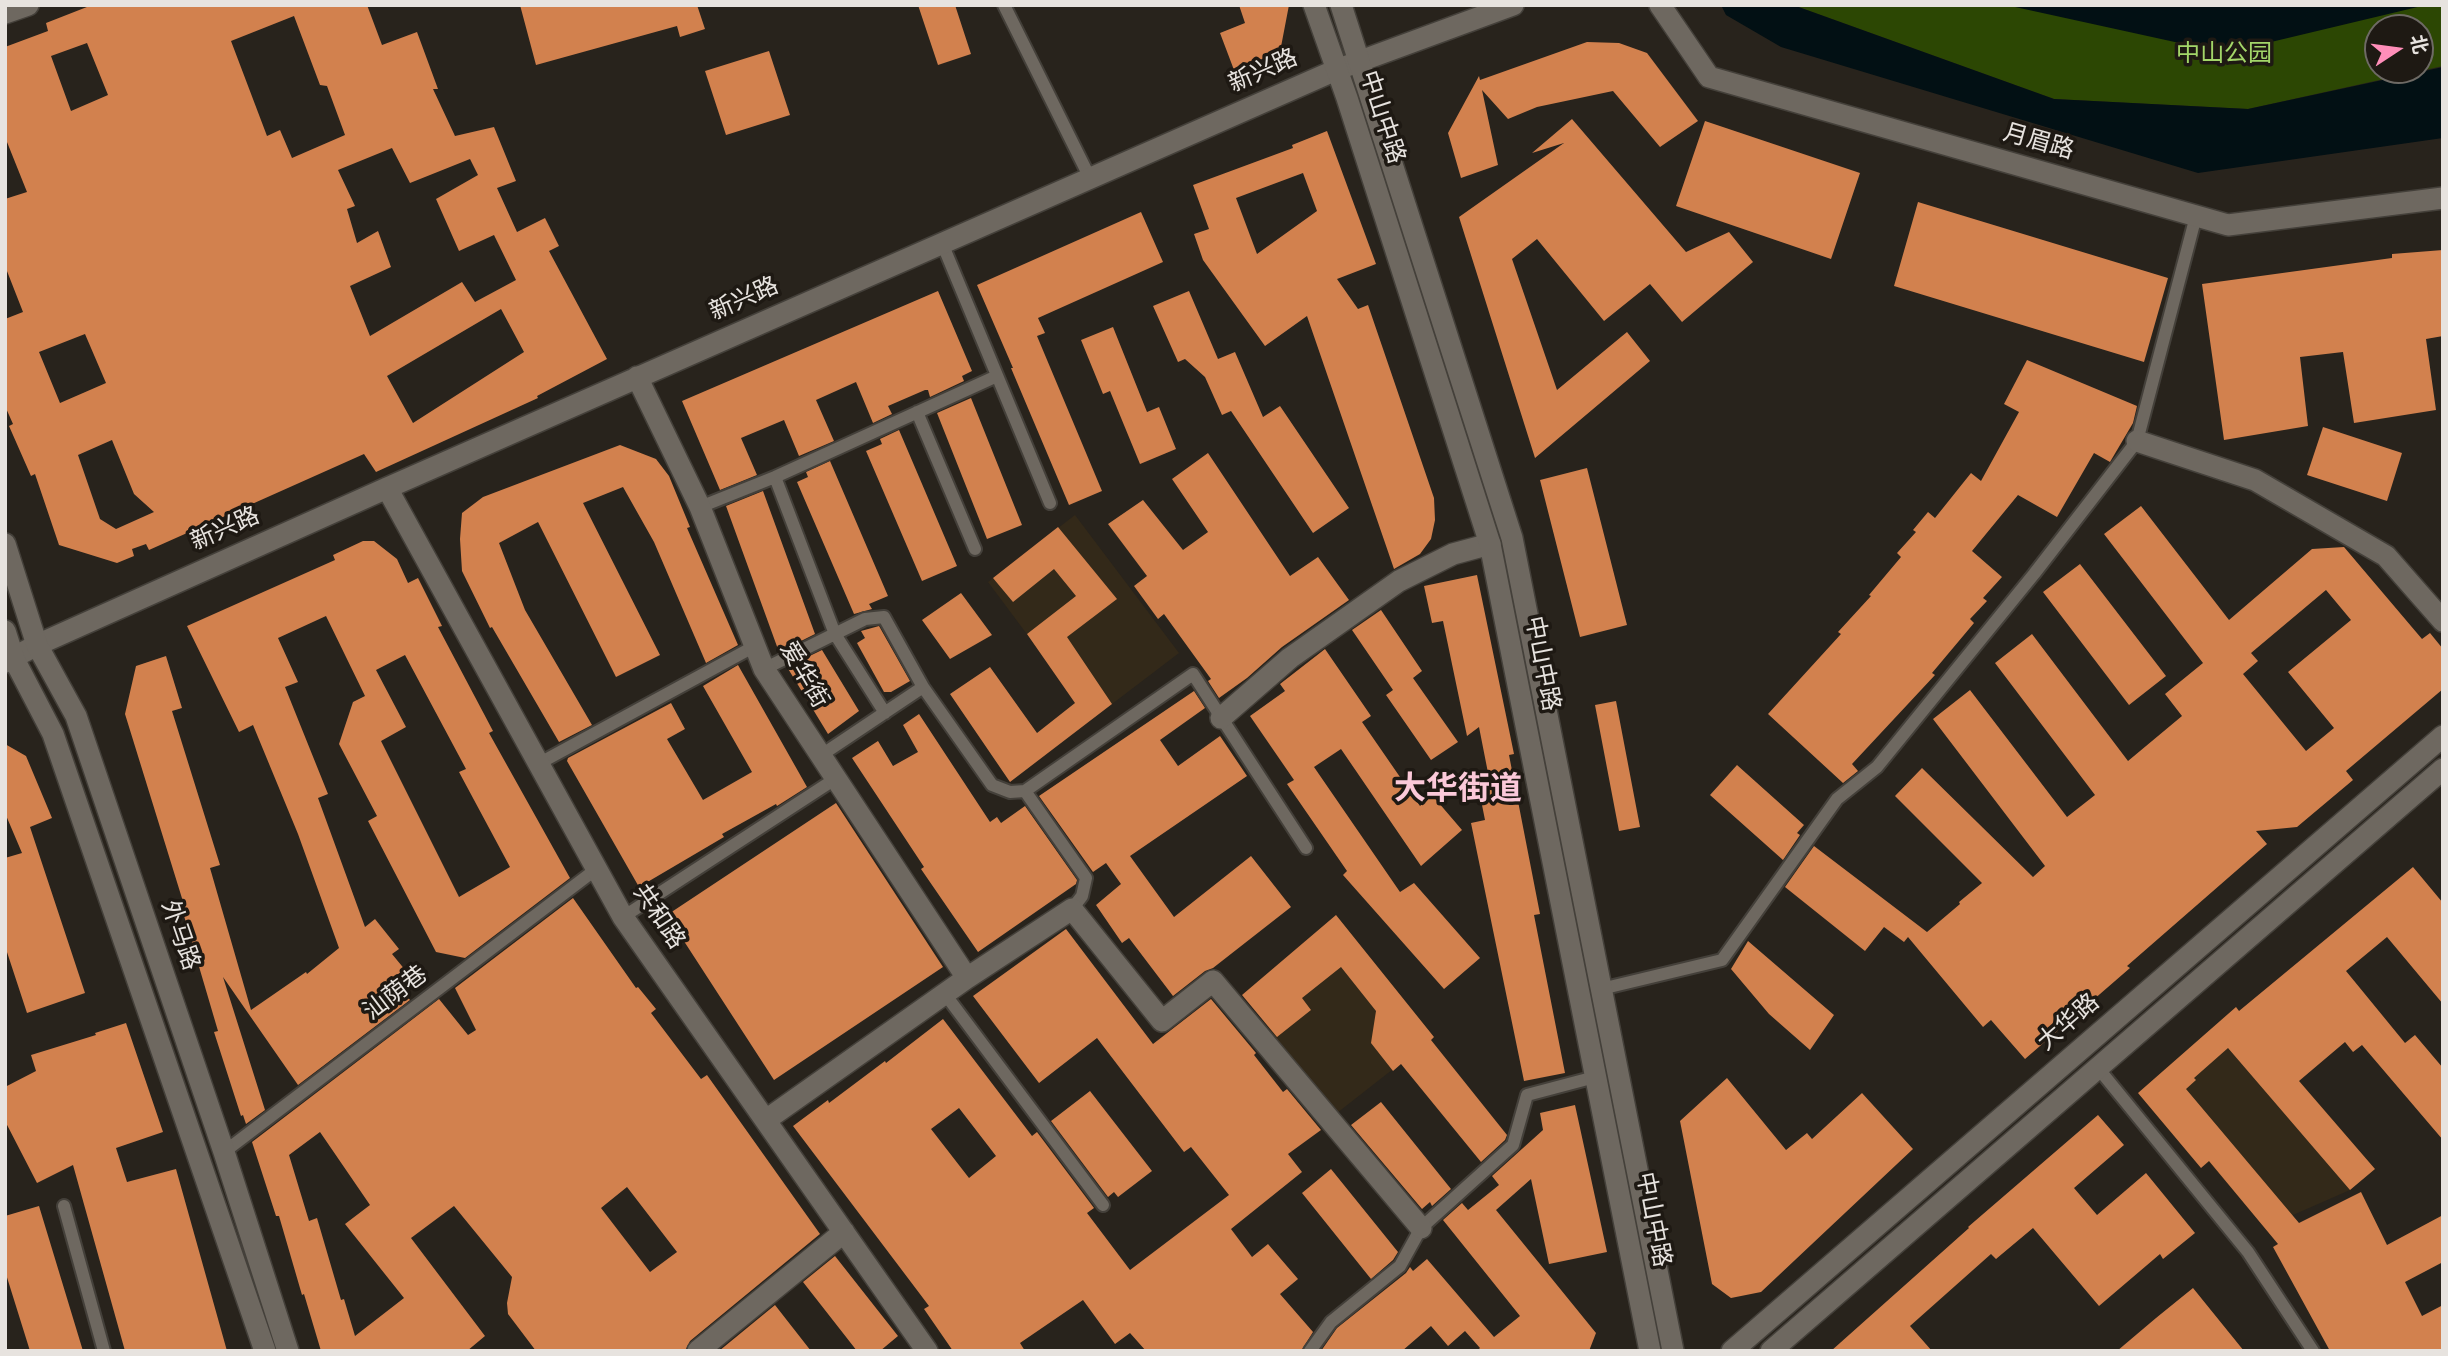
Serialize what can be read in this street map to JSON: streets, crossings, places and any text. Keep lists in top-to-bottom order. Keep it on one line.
{"streets":{"street":["新兴路","中山中路","月眉路","爱华街","共和路","外马路","大华路"],"lane":["汕荫巷"]},"crossings":[["新兴路","中山中路"],["新兴路","爱华街"],["新兴路","共和路"],["新兴路","外马路"],["共和路","汕荫巷"],["外马路","汕荫巷"]],"districts":["大华街道"],"parks":["中山公园"],"north":"right"}
